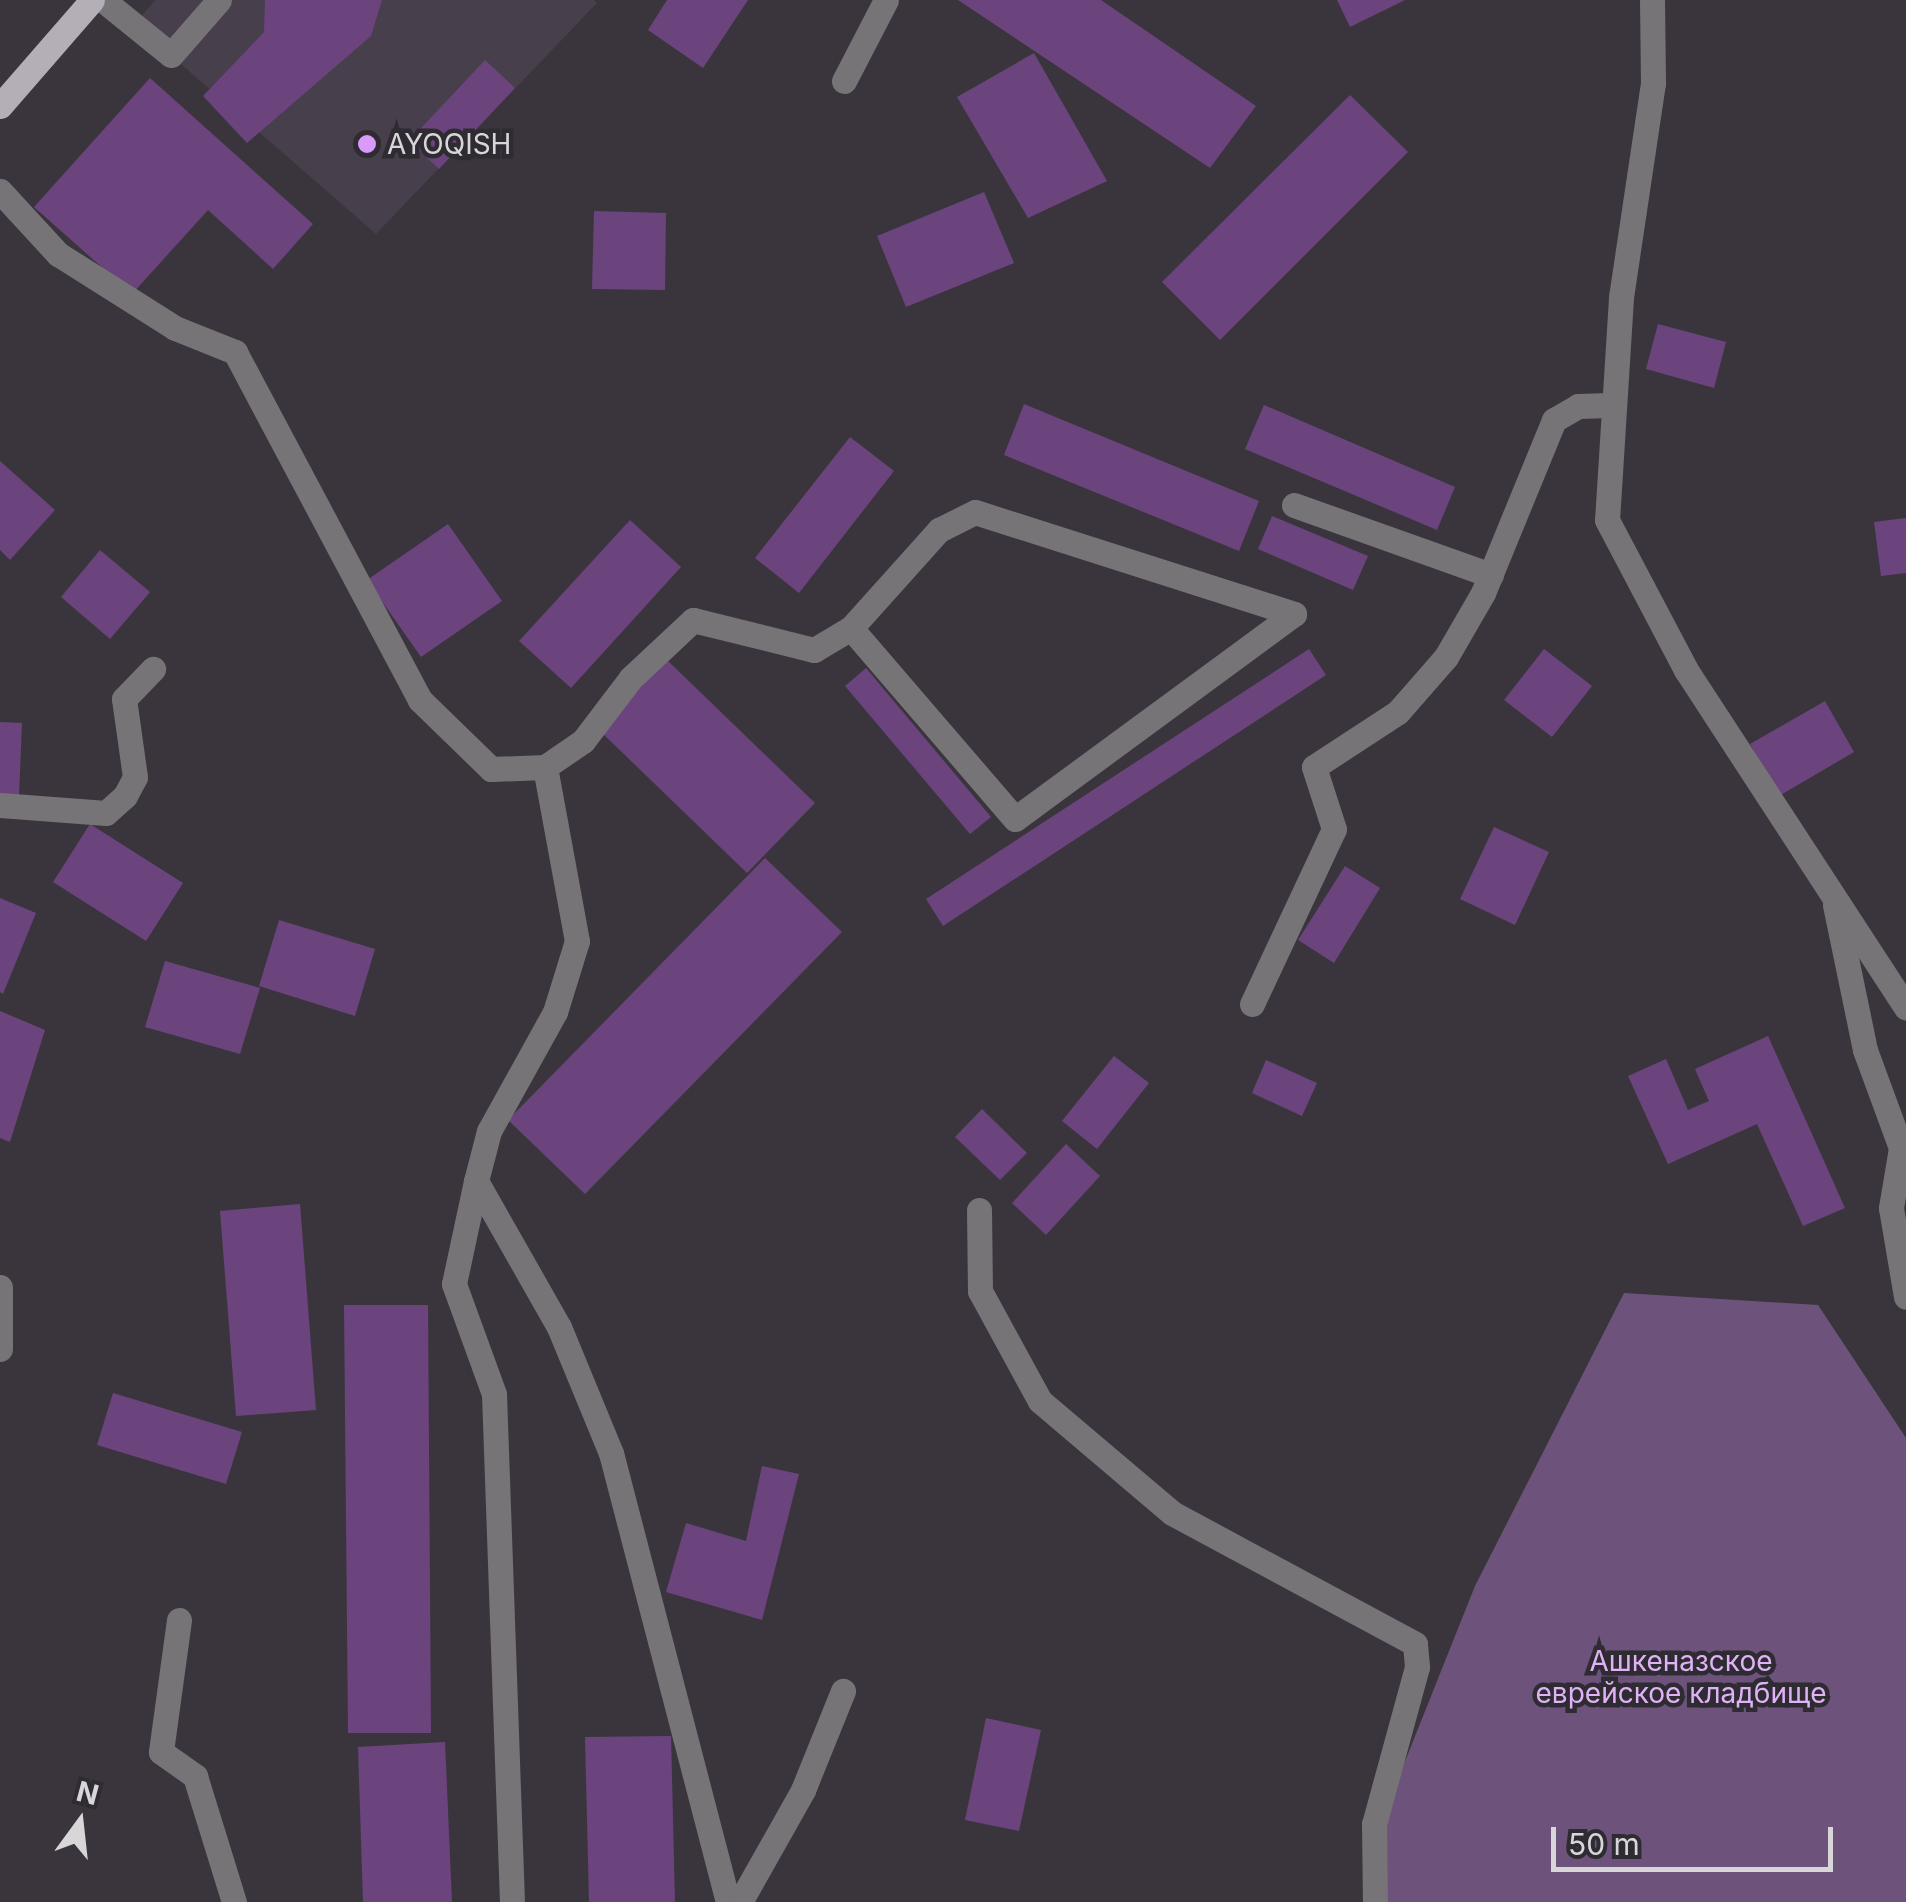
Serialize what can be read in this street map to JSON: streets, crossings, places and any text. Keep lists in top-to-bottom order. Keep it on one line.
{"parks":["Ашкеназское еврейское кладбище"],"places":["AYOQISH"],"scale_bar":"50 m","north":"top"}
